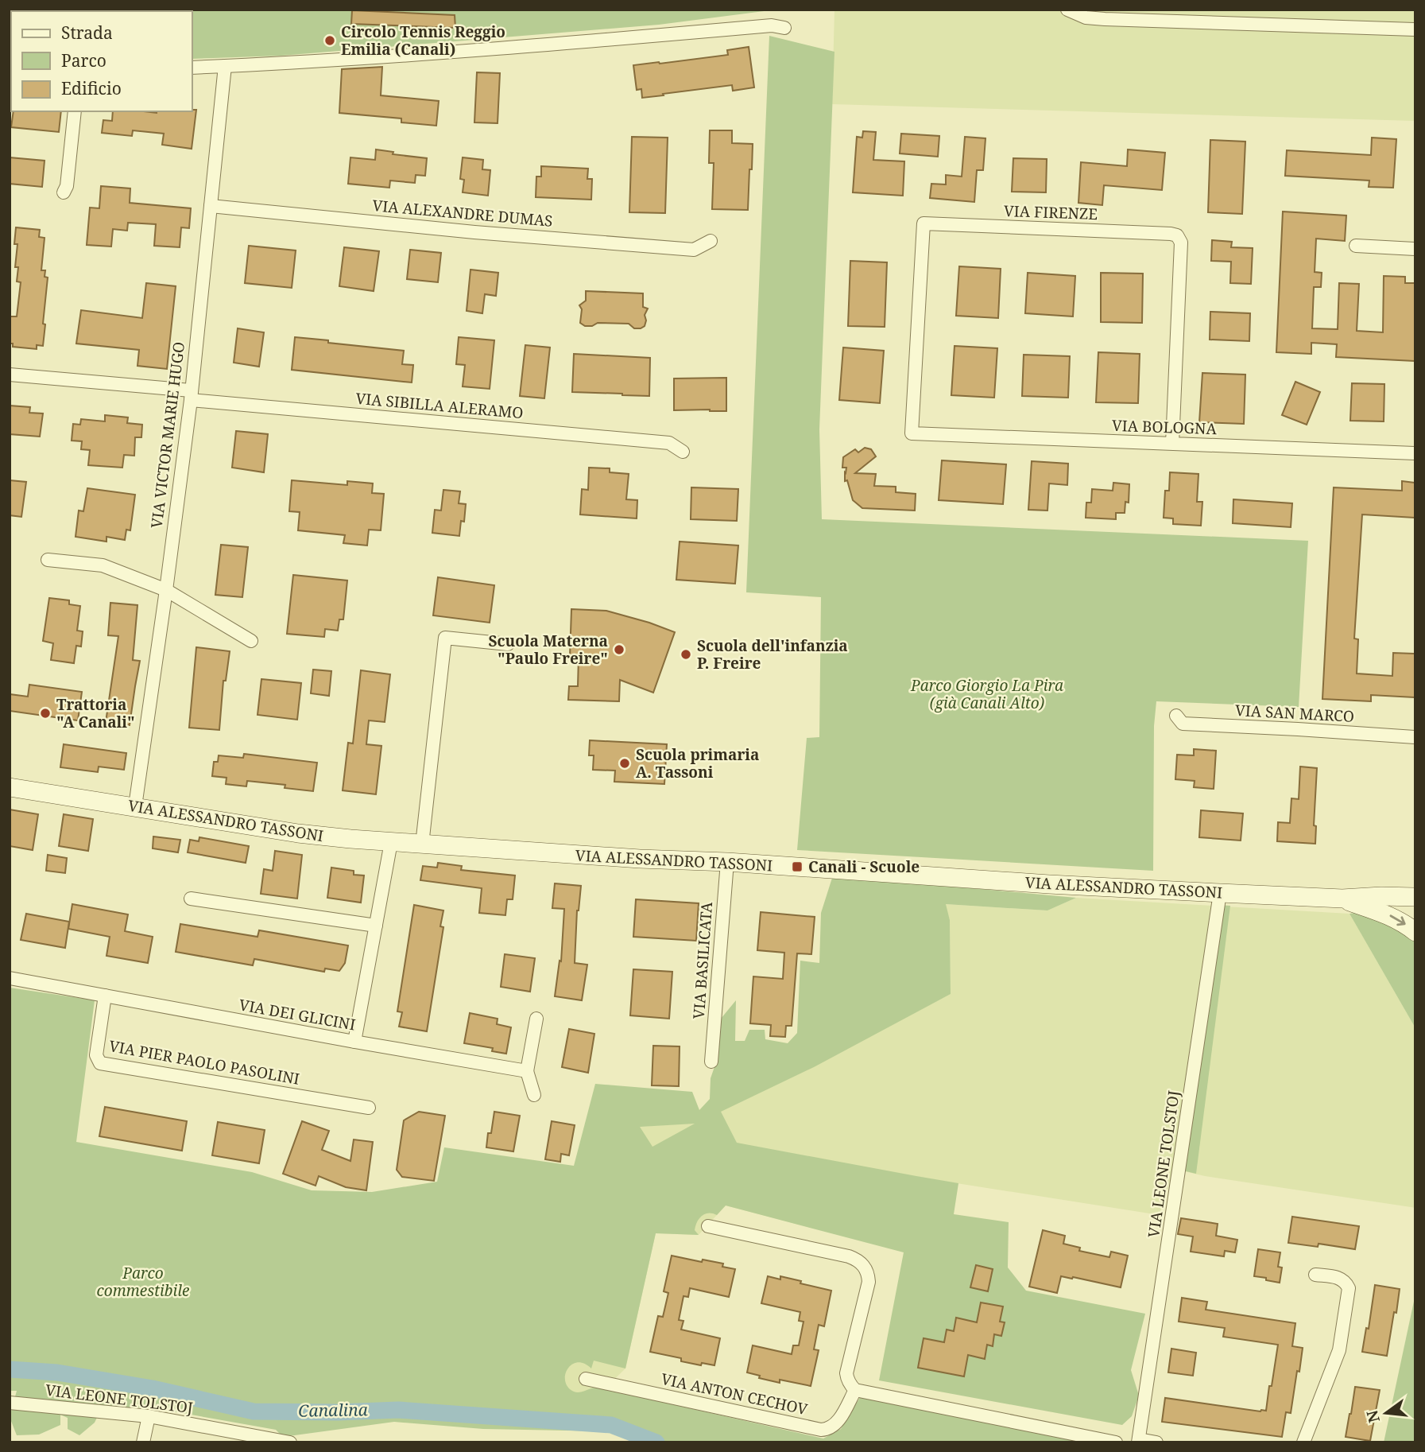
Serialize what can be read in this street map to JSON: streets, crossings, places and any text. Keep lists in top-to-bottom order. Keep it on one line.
{"streets":{"street":["VIA FIRENZE","VIA ALEXANDRE DUMAS","VIA SIBILLA ALERAMO","VIA BOLOGNA","VIA VICTOR MARIE HUGO","VIA SAN MARCO","VIA ALESSANDRO TASSONI","VIA BASILICATA","VIA DEI GLICINI","VIA PIER PAOLO PASOLINI","VIA LEONE TOLSTOJ","VIA ANTON CECHOV"]},"crossings":[["VIA FIRENZE","VIA BOLOGNA"],["VIA ALEXANDRE DUMAS","VIA VICTOR MARIE HUGO"],["VIA SIBILLA ALERAMO","VIA VICTOR MARIE HUGO"],["VIA VICTOR MARIE HUGO","VIA ALESSANDRO TASSONI"],["VIA ALESSANDRO TASSONI","VIA BASILICATA"],["VIA ALESSANDRO TASSONI","VIA LEONE TOLSTOJ"],["VIA DEI GLICINI","VIA PIER PAOLO PASOLINI"]],"water":["Canalina"],"parks":["Parco Giorgio La Pira (già Canali Alto)","Parco commestibile"],"places":{"other":["Circolo Tennis Reggio Emilia (Canali)","Scuola Materna \"Paulo Freire\"","Scuola dell'infanzia P. Freire","Trattoria \"A Canali\"","Scuola primaria A. Tassoni"],"transit":["Canali - Scuole"]},"legend":["Strada","Parco","Edificio"],"north":"left"}
